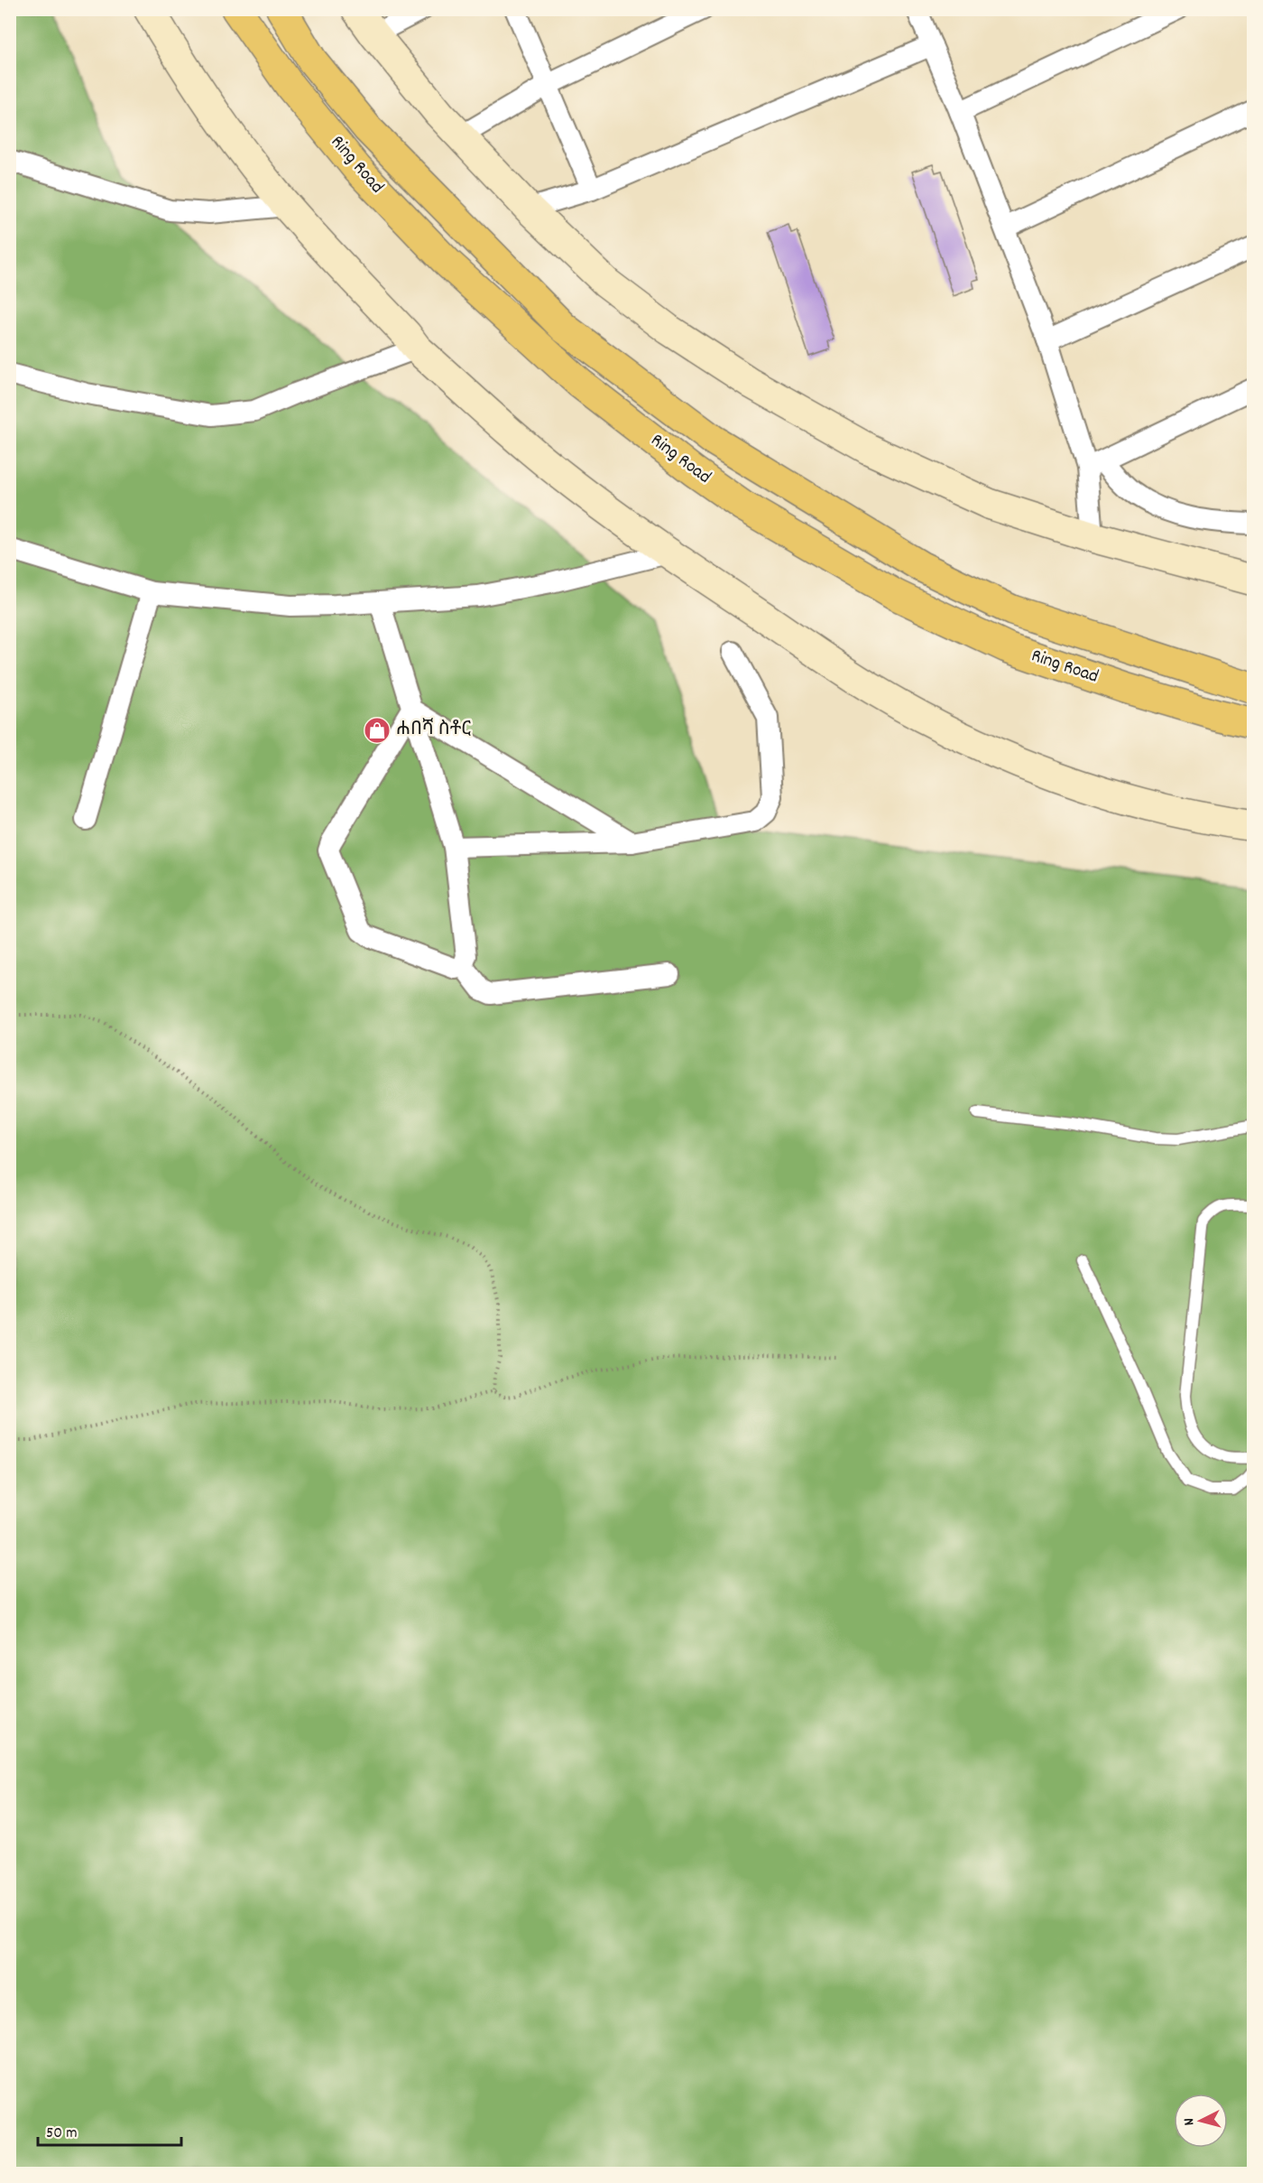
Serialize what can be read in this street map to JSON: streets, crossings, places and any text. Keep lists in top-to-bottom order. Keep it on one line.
{"streets":{"highway":["Ring Road"]},"places":{"shop":["ሐበሻ ስቶር"]},"scale_bar":"50 m","north":"left"}
